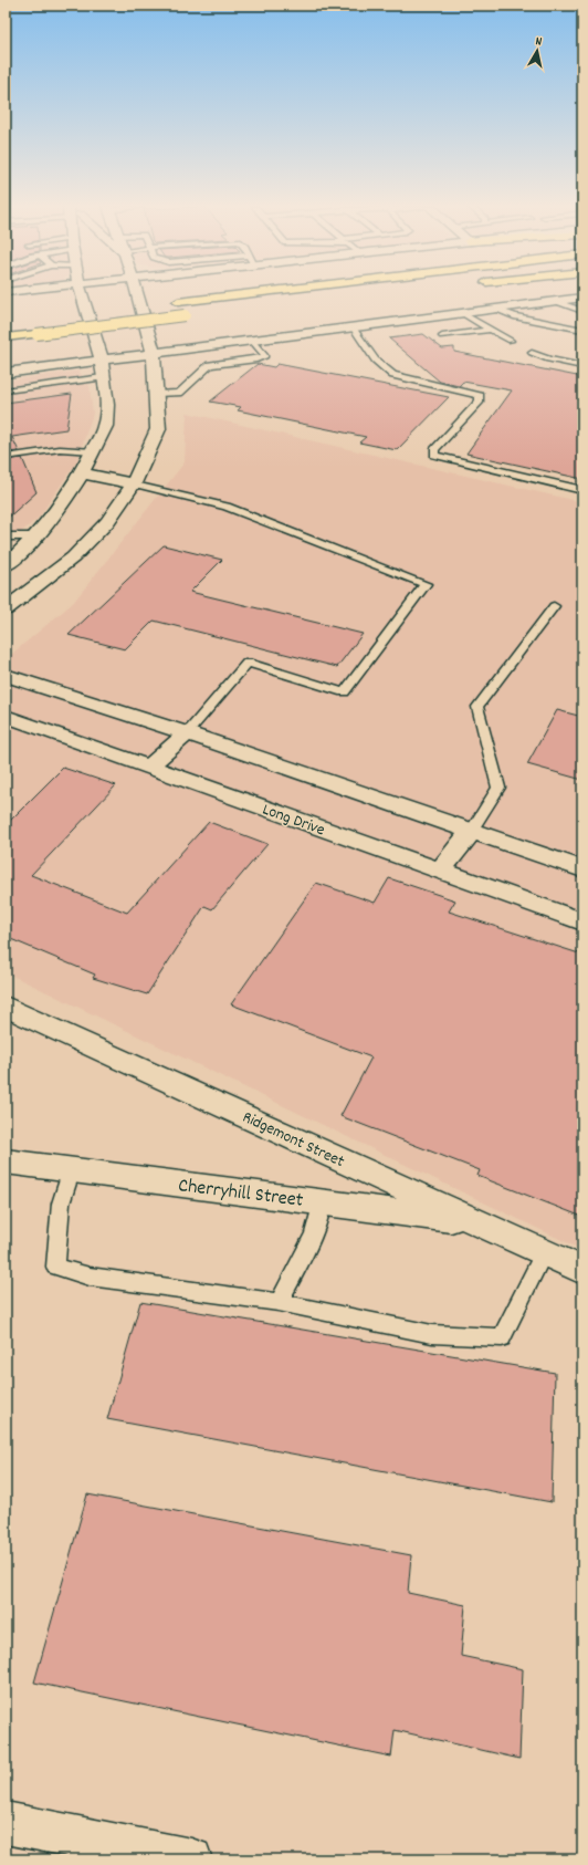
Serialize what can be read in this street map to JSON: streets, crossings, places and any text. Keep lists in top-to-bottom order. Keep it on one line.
{"streets":{"main road":["Long Drive","Ridgemont Street","Cherryhill Street"]},"crossings":[["Ridgemont Street","Cherryhill Street"]],"north":"top"}
